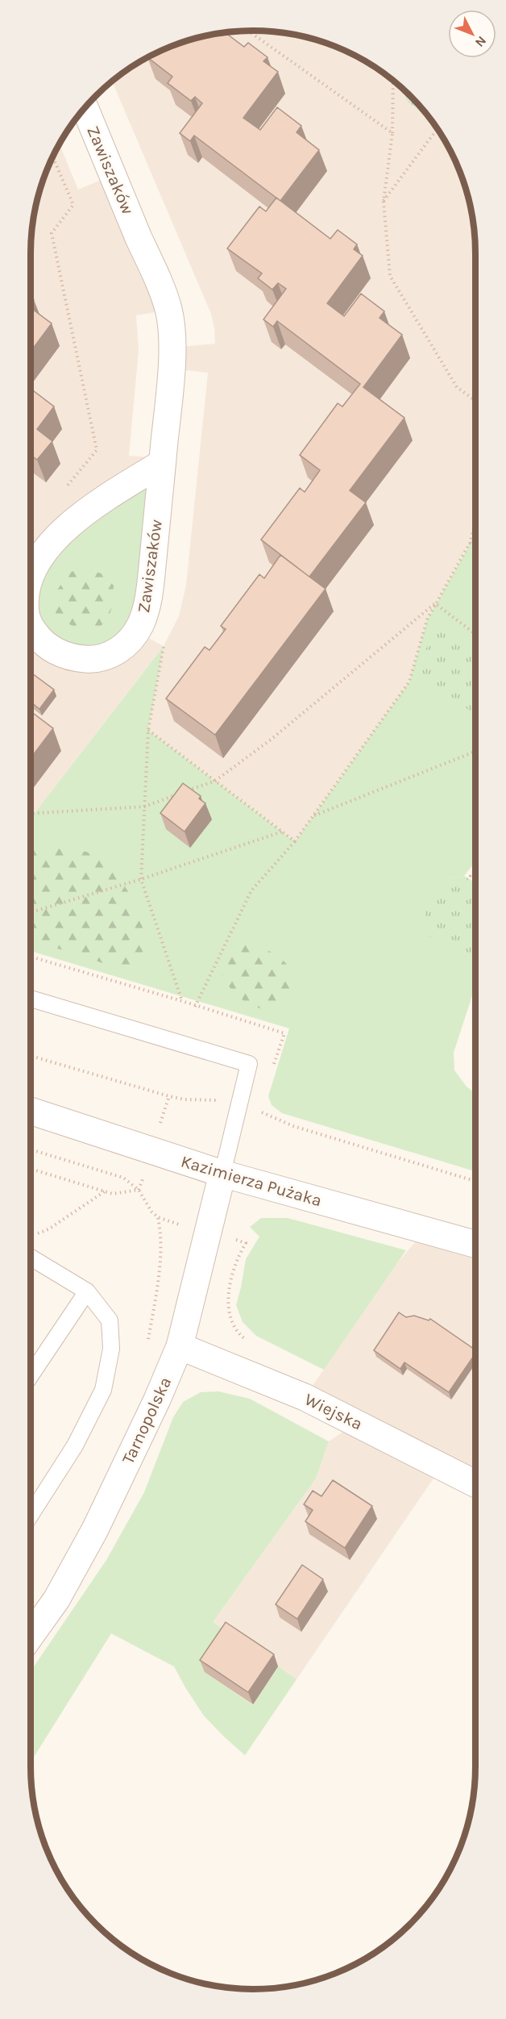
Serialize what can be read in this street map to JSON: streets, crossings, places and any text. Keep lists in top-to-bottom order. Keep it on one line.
{"streets":{"street":["Zawiszaków","Kazimierza Pużaka","Wiejska","Tarnopolska"]},"crossings":[["Kazimierza Pużaka","Tarnopolska"],["Wiejska","Tarnopolska"]],"north":"bottom right"}
